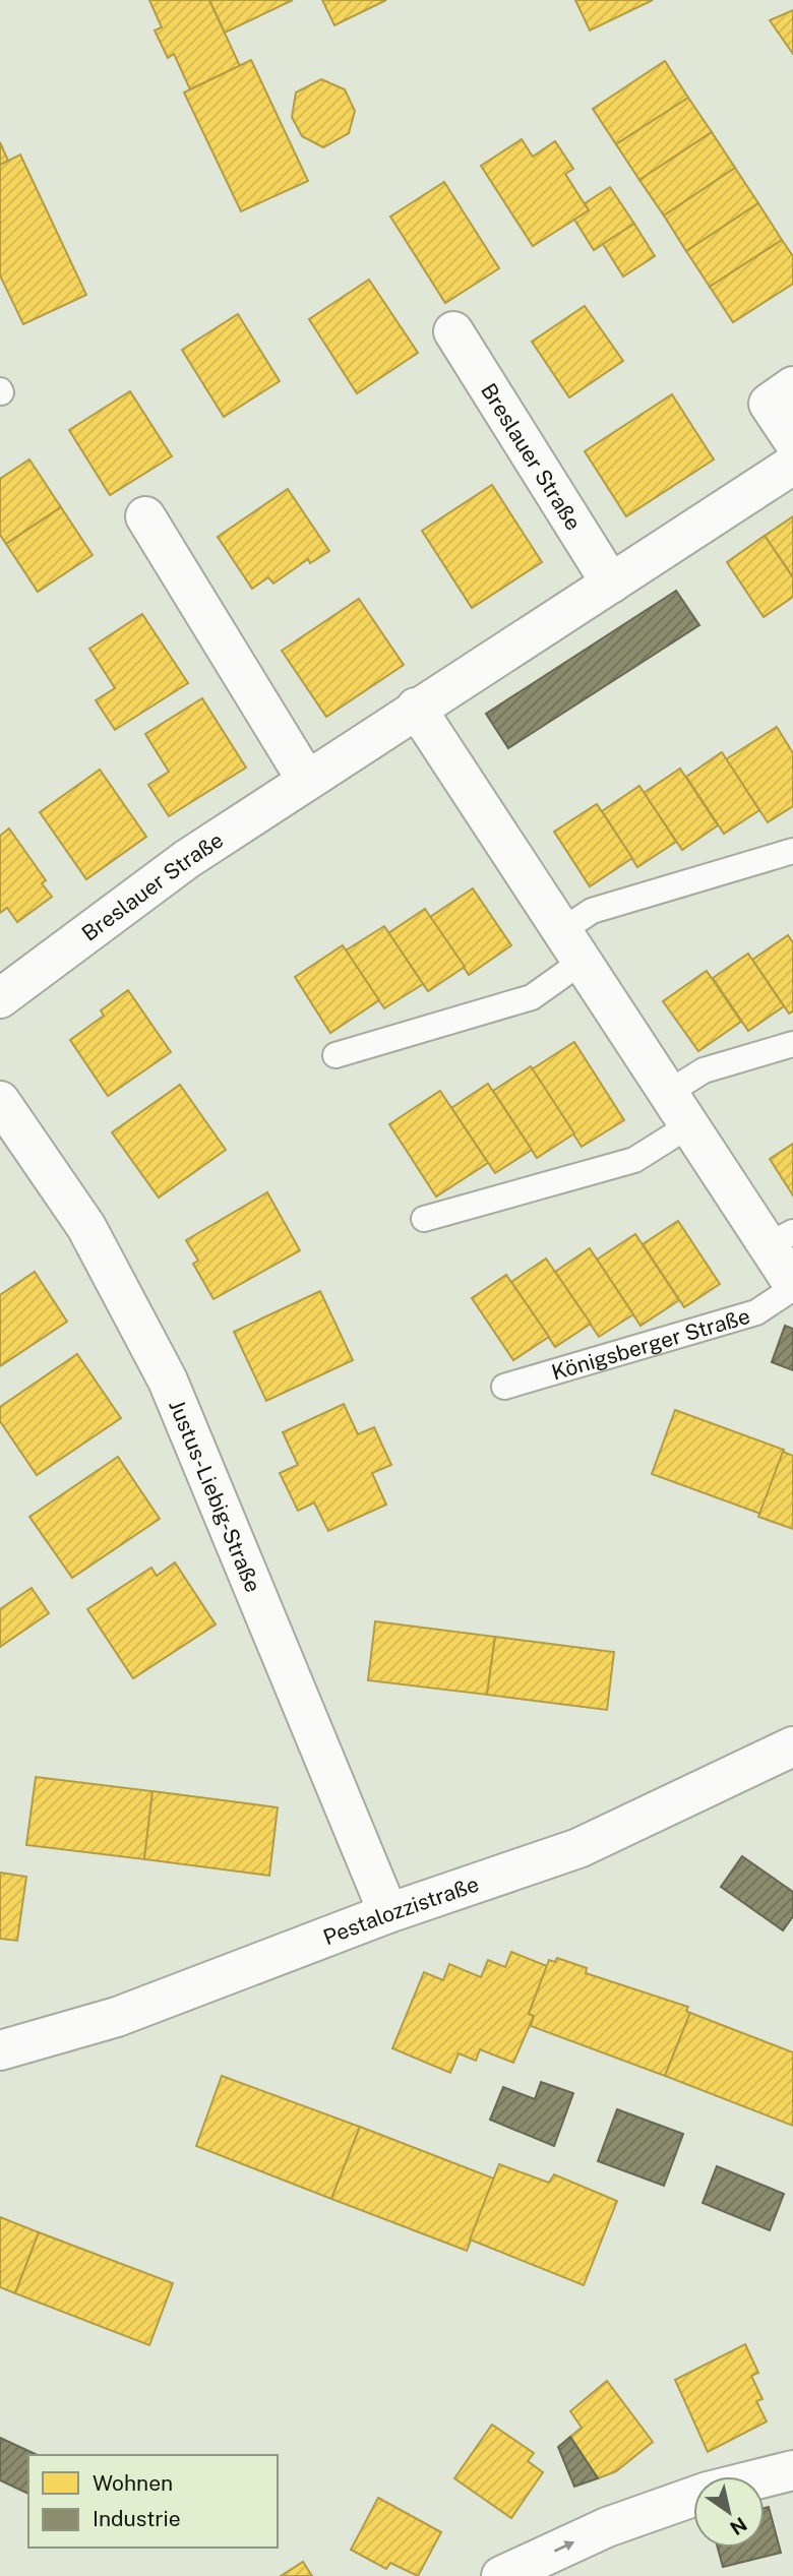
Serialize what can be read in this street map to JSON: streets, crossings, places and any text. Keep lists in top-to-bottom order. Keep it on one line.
{"streets":{"street":["Breslauer Straße","Königsberger Straße","Justus-Liebig-Straße","Pestalozzistraße"]},"crossings":[["Breslauer Straße","Königsberger Straße"],["Justus-Liebig-Straße","Pestalozzistraße"]],"legend":["Wohnen","Industrie"],"north":"bottom right"}
